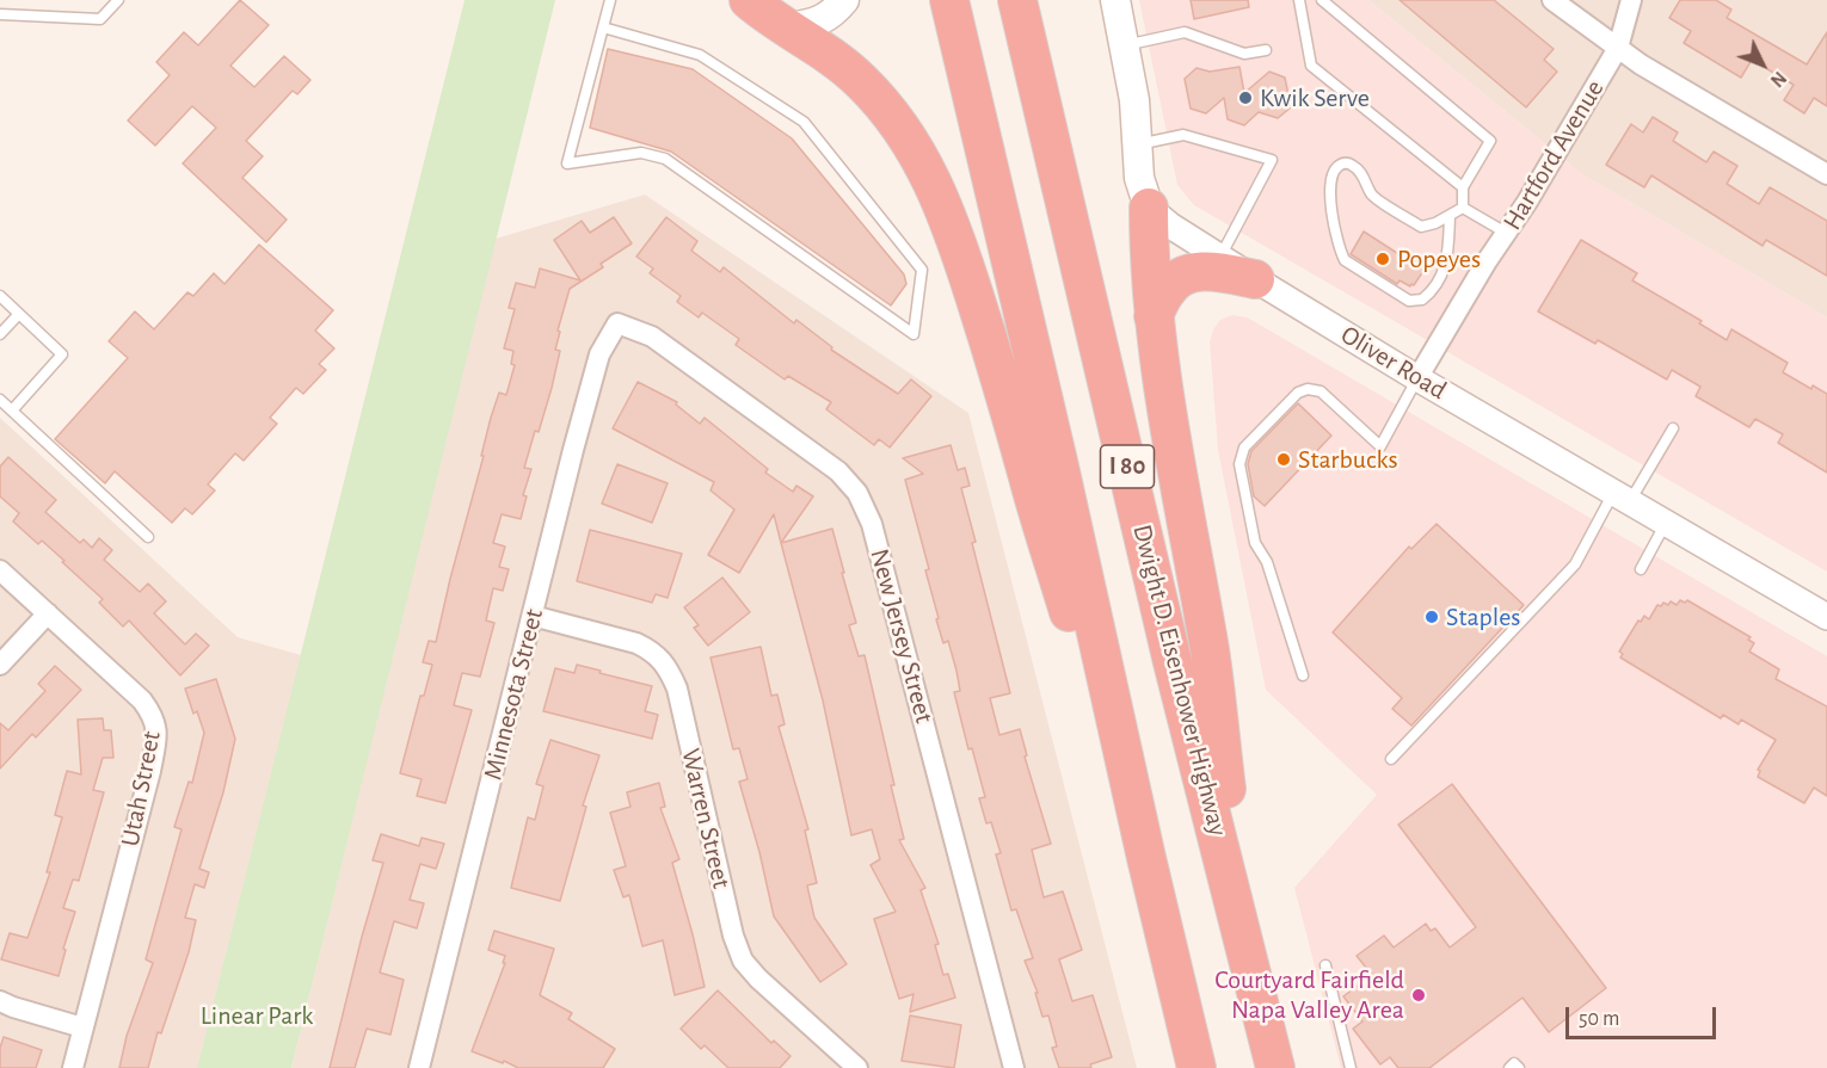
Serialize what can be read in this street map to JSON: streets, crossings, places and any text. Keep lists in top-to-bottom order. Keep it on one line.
{"streets":{"highway":["I 80","Dwight D. Eisenhower Highway"],"street":["Hartford Avenue","Oliver Road","New Jersey Street","Minnesota Street","Utah Street","Warren Street"]},"crossings":[["Hartford Avenue","Oliver Road"],["New Jersey Street","Minnesota Street"],["Minnesota Street","Warren Street"]],"parks":["Linear Park"],"places":["Kwik Serve","Popeyes","Starbucks","Staples","Courtyard Fairfield Napa Valley Area"],"scale_bar":"50 m","north":"bottom right"}
